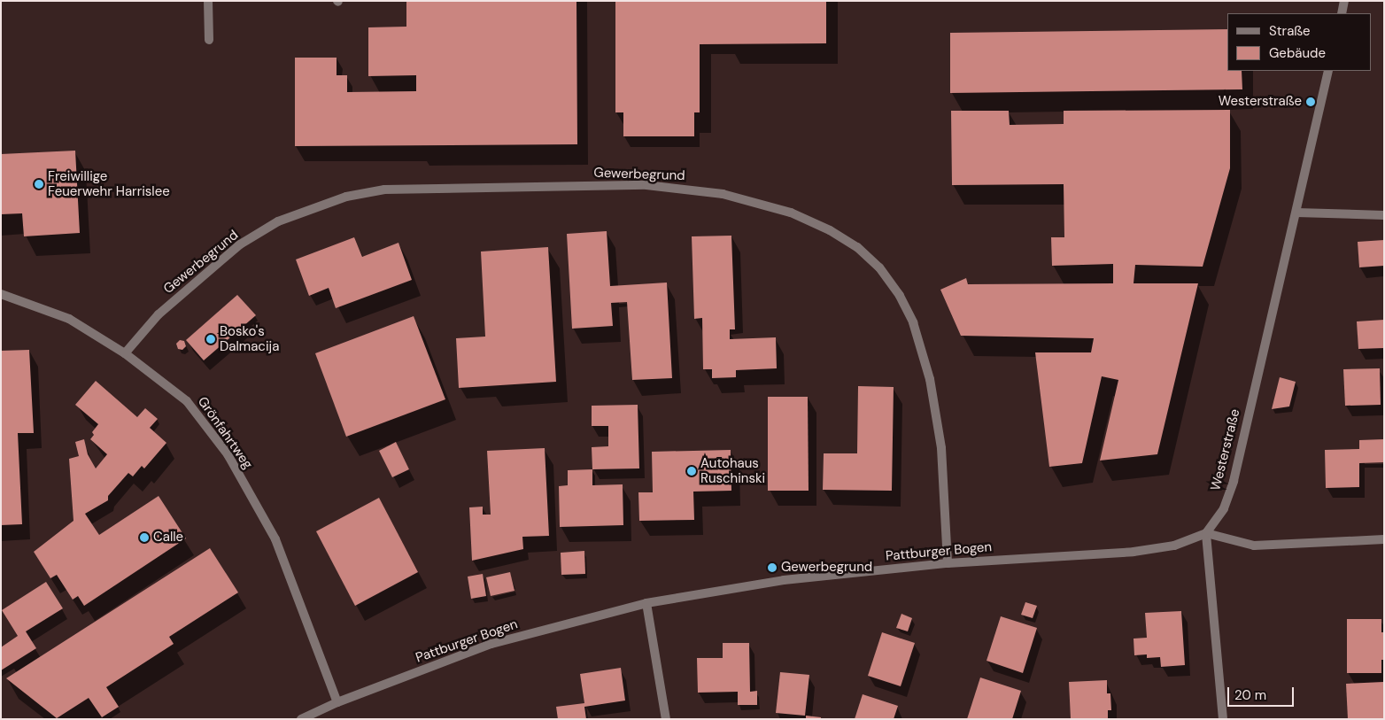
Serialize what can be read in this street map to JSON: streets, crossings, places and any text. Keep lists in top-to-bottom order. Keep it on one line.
{"streets":{"street":["Gewerbegrund","Grönfahrtweg","Westerstraße","Pattburger Bogen"]},"crossings":[["Gewerbegrund","Grönfahrtweg"],["Gewerbegrund","Pattburger Bogen"],["Grönfahrtweg","Pattburger Bogen"],["Westerstraße","Pattburger Bogen"]],"places":["Westerstraße","Freiwillige Feuerwehr Harrislee","Bosko's Dalmacija","Autohaus Ruschinski","Calle","Gewerbegrund"],"legend":["Straße","Gebäude"],"scale_bar":"20 m"}
